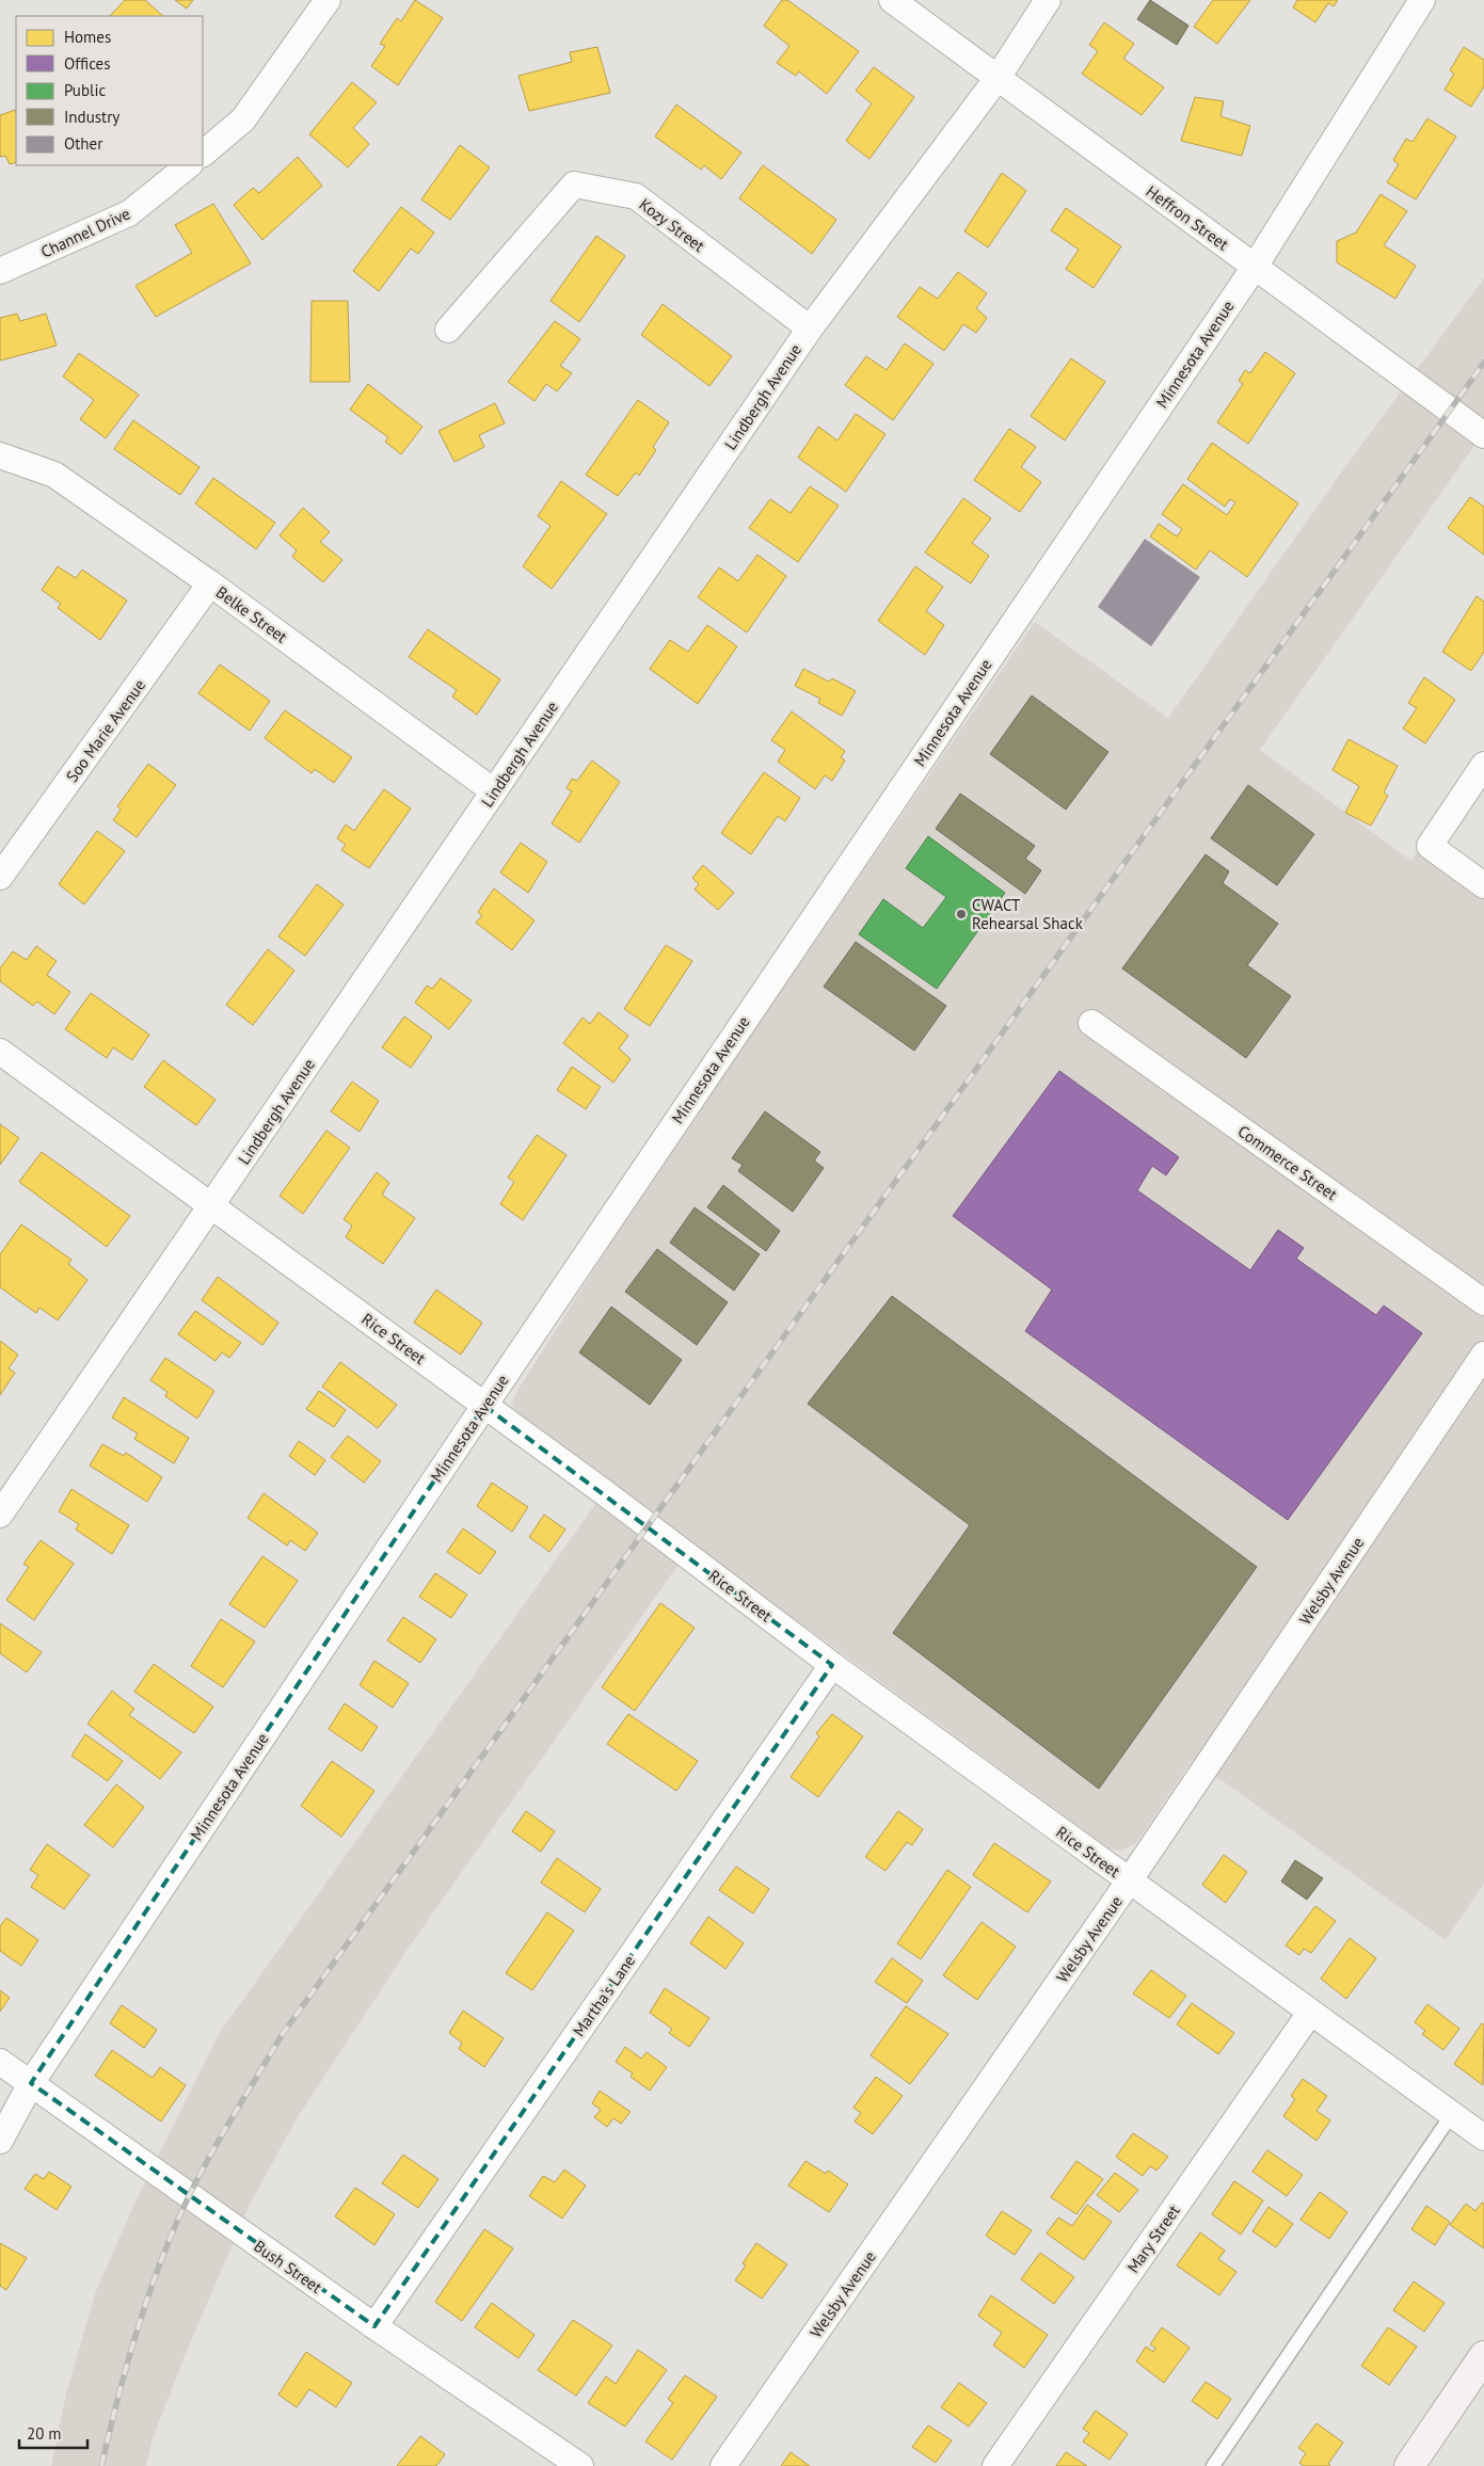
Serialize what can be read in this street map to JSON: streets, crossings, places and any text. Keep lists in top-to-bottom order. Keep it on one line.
{"streets":{"street":["Heffron Street","Kozy Street","Channel Drive","Minnesota Avenue","Lindbergh Avenue","Belke Street","Soo Marie Avenue","Commerce Street","Rice Street","Welsby Avenue","Martha's Lane","Mary Street","Bush Street"]},"crossings":[["Heffron Street","Minnesota Avenue"],["Heffron Street","Lindbergh Avenue"],["Kozy Street","Lindbergh Avenue"],["Minnesota Avenue","Rice Street"],["Minnesota Avenue","Bush Street"],["Lindbergh Avenue","Belke Street"],["Lindbergh Avenue","Rice Street"],["Belke Street","Soo Marie Avenue"],["Rice Street","Welsby Avenue"],["Rice Street","Martha's Lane"],["Rice Street","Mary Street"],["Martha's Lane","Bush Street"]],"places":["CWACT Rehearsal Shack"],"legend":["Homes","Offices","Public","Industry","Other"],"scale_bar":"20 m"}
